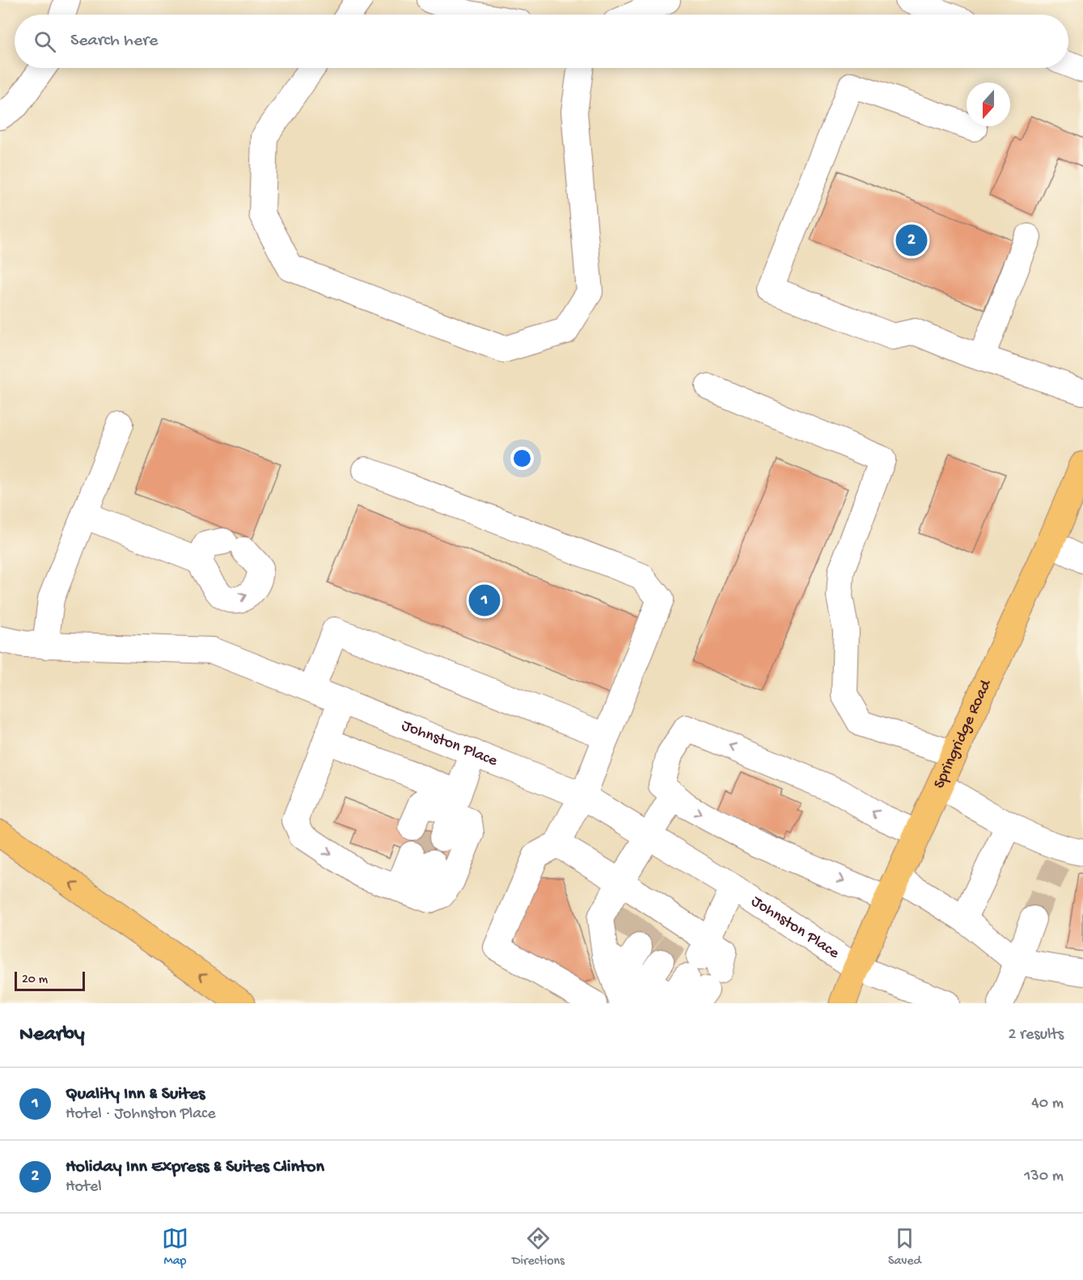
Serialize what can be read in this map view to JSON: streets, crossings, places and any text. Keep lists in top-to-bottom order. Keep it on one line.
{"streets":{"main road":["Springridge Road"],"street":["Johnston Place"]},"crossings":[["Springridge Road","Johnston Place"]],"scale_bar":"20 m","north":"bottom","page":{"search":"Search here","pins":["2","1"],"scale":"20 m","heading":["Nearby","2 results"],"list":[{"mark":"1","name":"Quality Inn & Suites","note":"Hotel · Johnston Place","value":"40 m"},{"mark":"2","name":"Holiday Inn Express & Suites Clinton","note":"Hotel","value":"130 m"}],"nav":["Map","Directions","Saved"]}}
